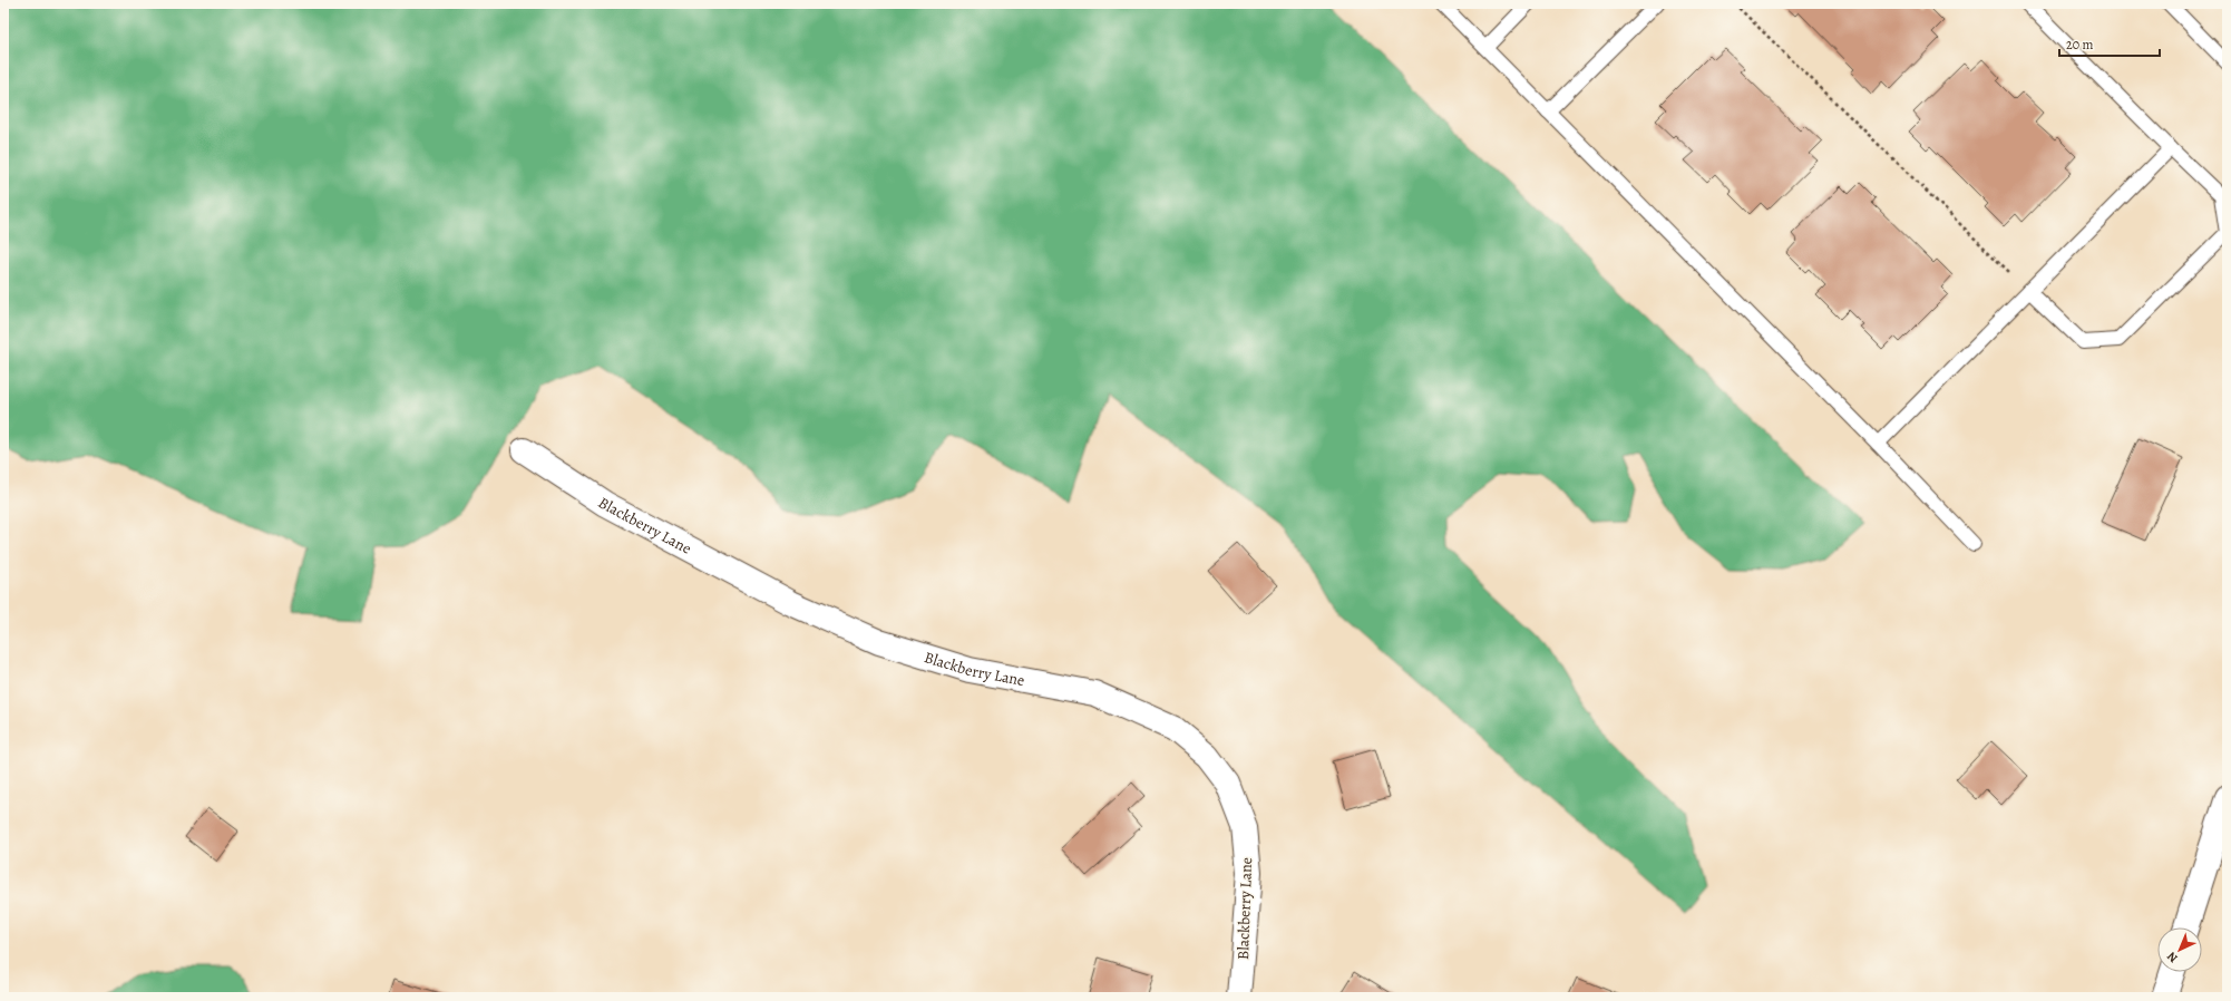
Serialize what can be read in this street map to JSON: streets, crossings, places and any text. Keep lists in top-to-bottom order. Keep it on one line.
{"streets":{"street":["Blackberry Lane"]},"scale_bar":"20 m","north":"bottom left"}
